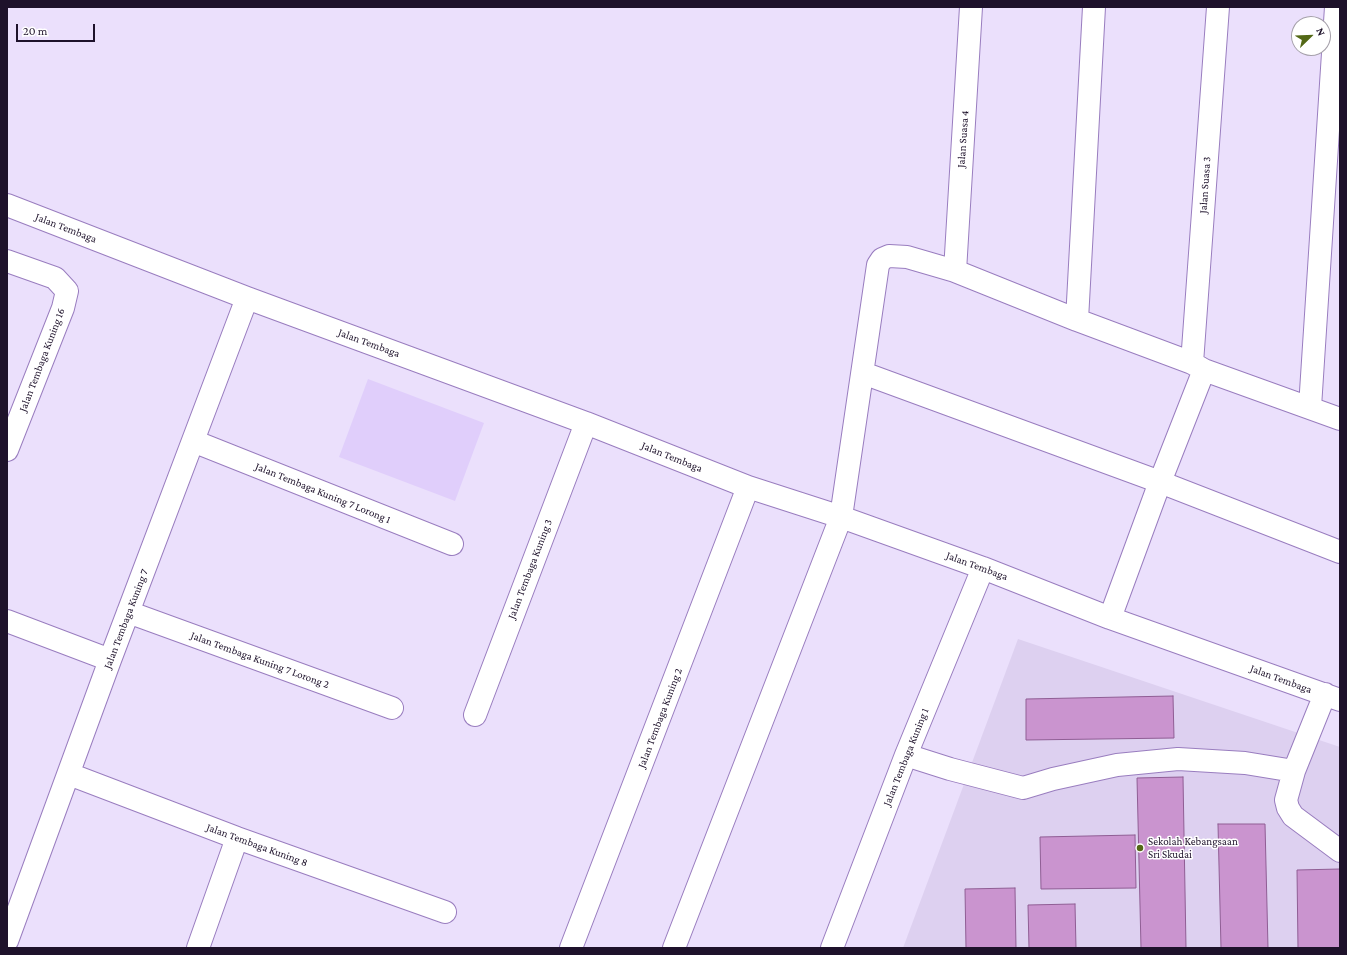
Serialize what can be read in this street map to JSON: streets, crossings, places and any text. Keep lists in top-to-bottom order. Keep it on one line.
{"streets":{"street":["Jalan Suasa 4","Jalan Suasa 3","Jalan Tembaga","Jalan Tembaga Kuning 16","Jalan Tembaga Kuning 7 Lorong 1","Jalan Tembaga Kuning 3","Jalan Tembaga Kuning 7","Jalan Tembaga Kuning 7 Lorong 2","Jalan Tembaga Kuning 2","Jalan Tembaga Kuning 1","Jalan Tembaga Kuning 8"]},"crossings":[["Jalan Suasa 3","Jalan Tembaga"],["Jalan Tembaga","Jalan Tembaga Kuning 3"],["Jalan Tembaga","Jalan Tembaga Kuning 7"],["Jalan Tembaga","Jalan Tembaga Kuning 2"],["Jalan Tembaga","Jalan Tembaga Kuning 1"],["Jalan Tembaga Kuning 7 Lorong 1","Jalan Tembaga Kuning 7"],["Jalan Tembaga Kuning 7","Jalan Tembaga Kuning 7 Lorong 2"],["Jalan Tembaga Kuning 7","Jalan Tembaga Kuning 8"]],"places":["Sekolah Kebangsaan Sri Skudai"],"scale_bar":"20 m","north":"top right"}
